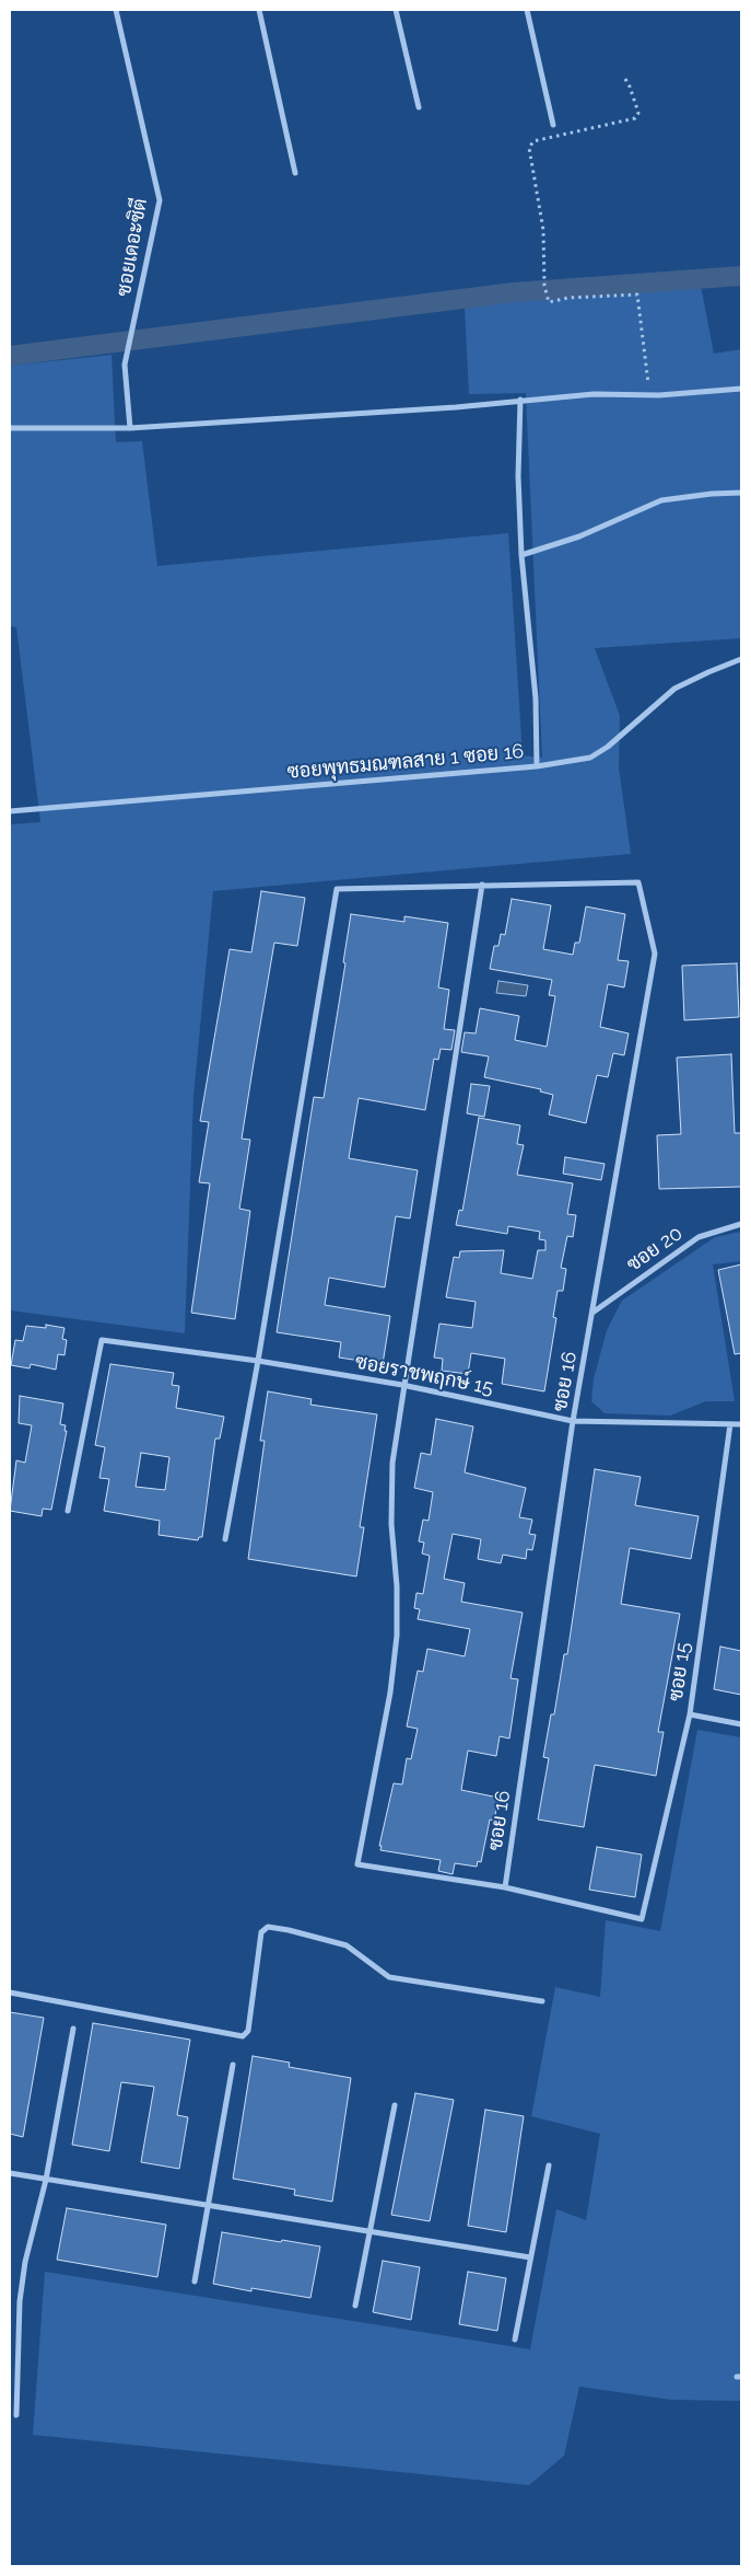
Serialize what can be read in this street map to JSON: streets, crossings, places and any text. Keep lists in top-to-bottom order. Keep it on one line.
{"streets":{"street":["ซอยเดอะซิตี","ซอยพุทธมณฑลสาย 1 ซอย 16","ซอย 20","ซอยราชพฤกษ์ 15","ซอย 16","ซอย 15"]},"crossings":[["ซอย 20","ซอย 16"],["ซอยราชพฤกษ์ 15","ซอย 16"],["ซอยราชพฤกษ์ 15","ซอย 15"],["ซอย 16","ซอย 15"]]}
